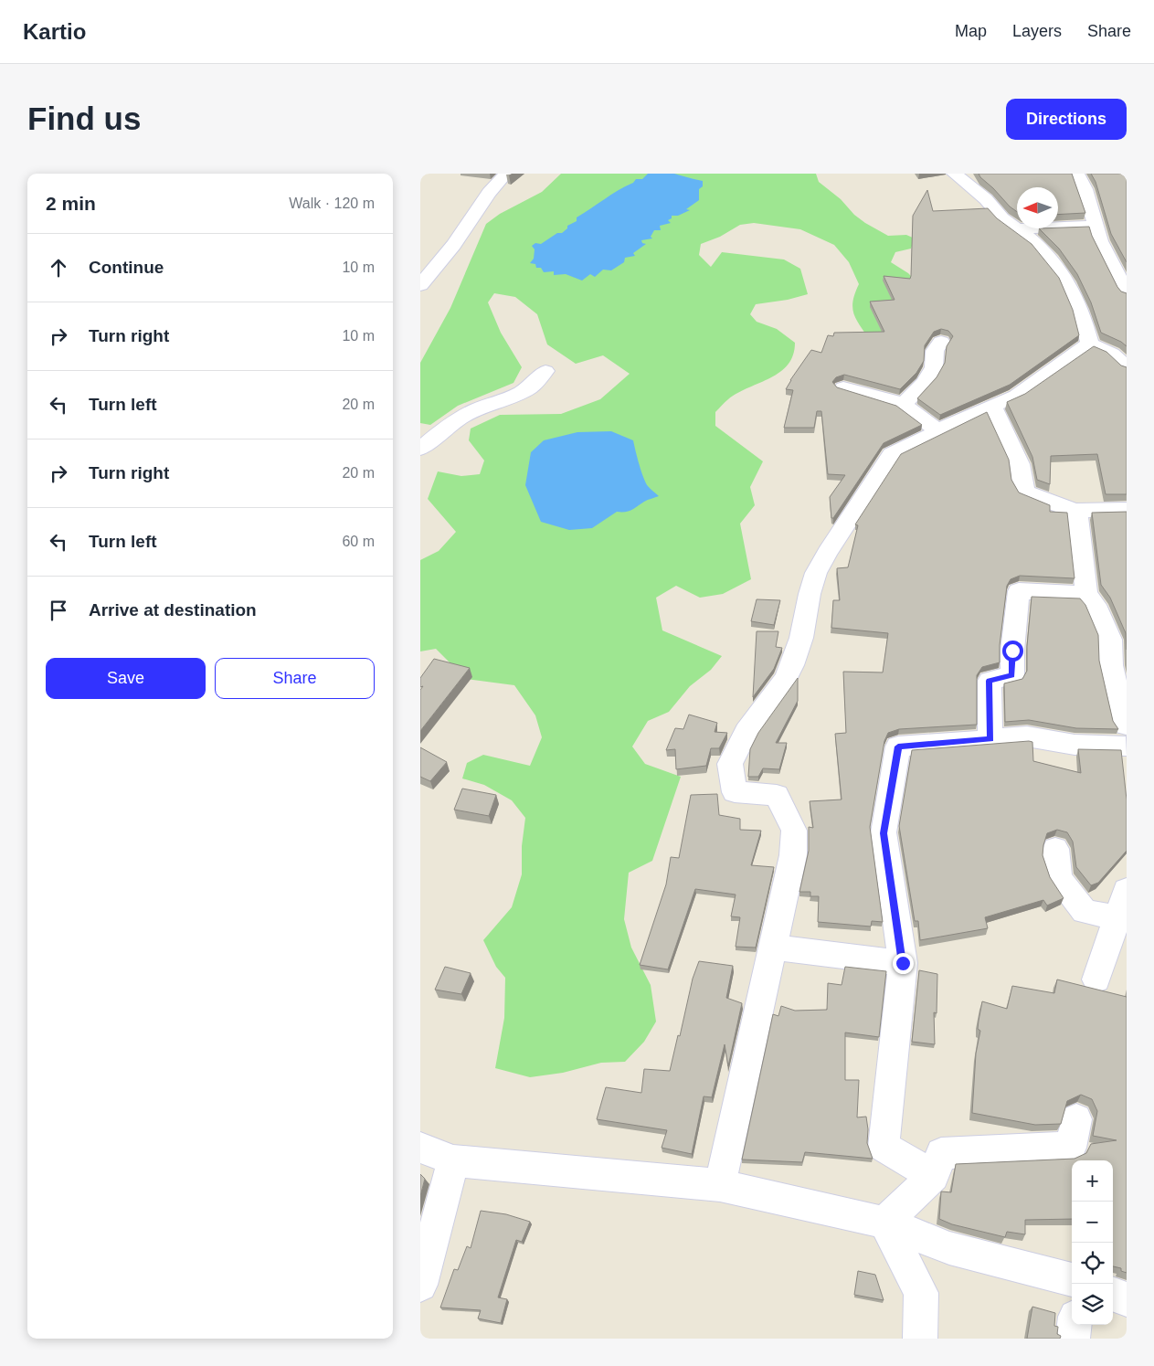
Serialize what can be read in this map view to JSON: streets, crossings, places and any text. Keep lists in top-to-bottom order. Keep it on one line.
{"north":"left","page":{"header":"Kartio","nav":["Map","Layers","Share"],"buttons":["Directions",["Save","Share"]],"title":"Find us","heading":["2 min","Walk · 120 m"],"list":[["Continue","10 m"],["Turn right","10 m"],["Turn left","20 m"],["Turn right","20 m"],["Turn left","60 m"],"Arrive at destination"],"map_buttons":["+","−"]}}
